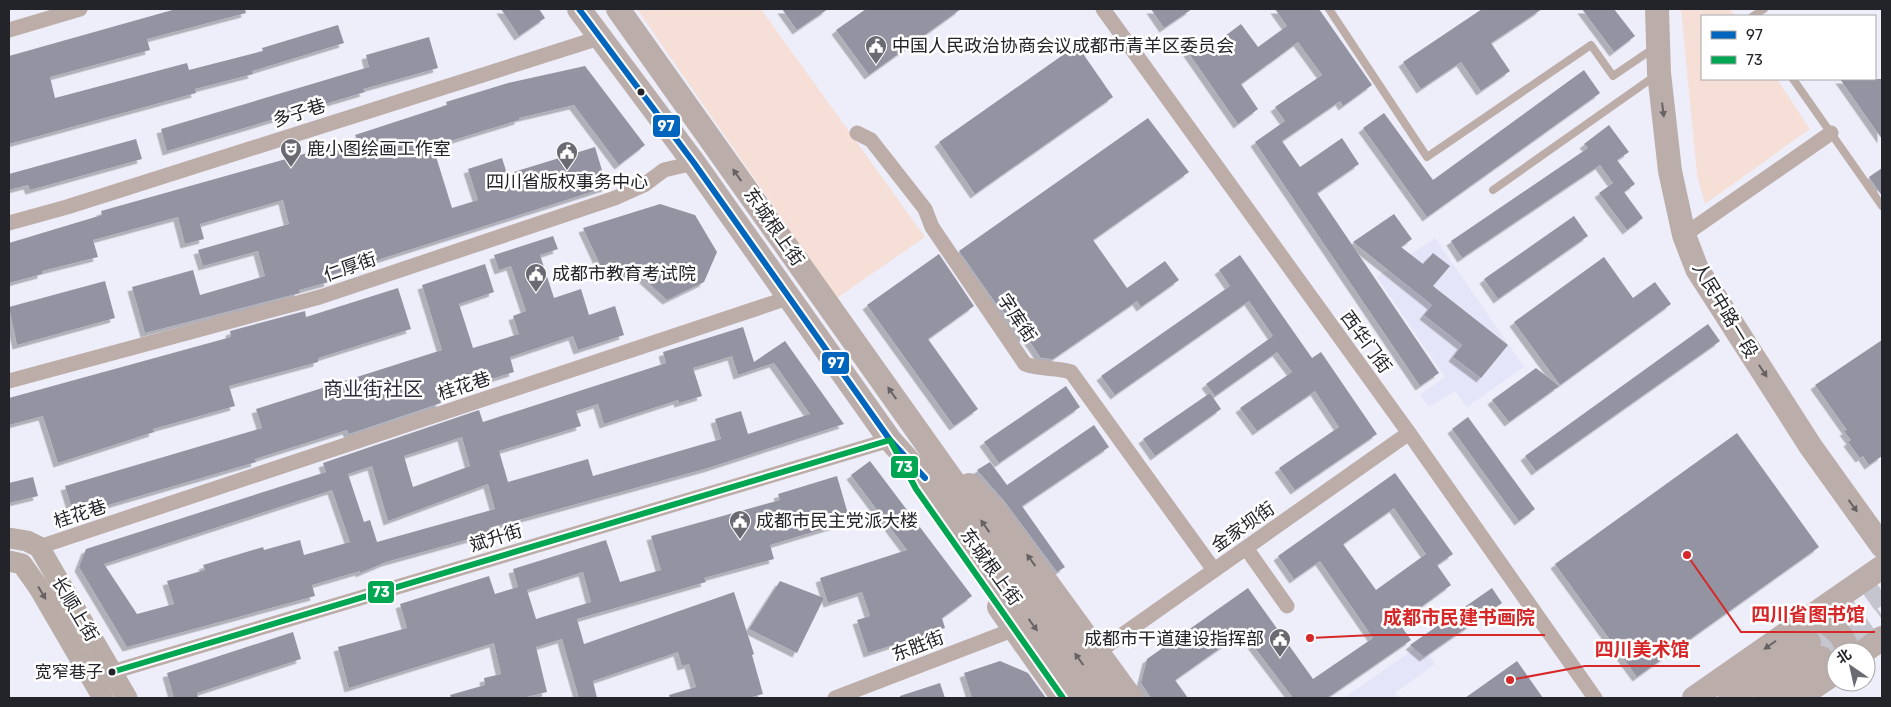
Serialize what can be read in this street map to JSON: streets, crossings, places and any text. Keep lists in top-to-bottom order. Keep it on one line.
{"streets":{"main road":["东城根上街","人民中路一段","长顺上街"],"street":["多子巷","仁厚街","字库街","西华门街","桂花巷","金家坝街","斌升街","东胜街"]},"crossings":[["多子巷","东城根上街"],["东城根上街","仁厚街"],["东城根上街","桂花巷"],["东城根上街","金家坝街"],["东城根上街","斌升街"],["东城根上街","东胜街"],["字库街","金家坝街"],["西华门街","金家坝街"],["桂花巷","长顺上街"],["斌升街","长顺上街"]],"one_way":["人民中路一段"],"districts":["商业街社区"],"places":{"public building":["中国人民政治协商会议成都市青羊区委员会","四川省版权事务中心","成都市教育考试院","成都市民主党派大楼","成都市干道建设指挥部"],"theatre":["鹿小图绘画工作室"],"other":["四川省图书馆","成都市民建书画院","宽窄巷子","四川美术馆"]},"lines":["transit line 97","transit line 73"],"legend":["97","73"],"north":"top left"}
